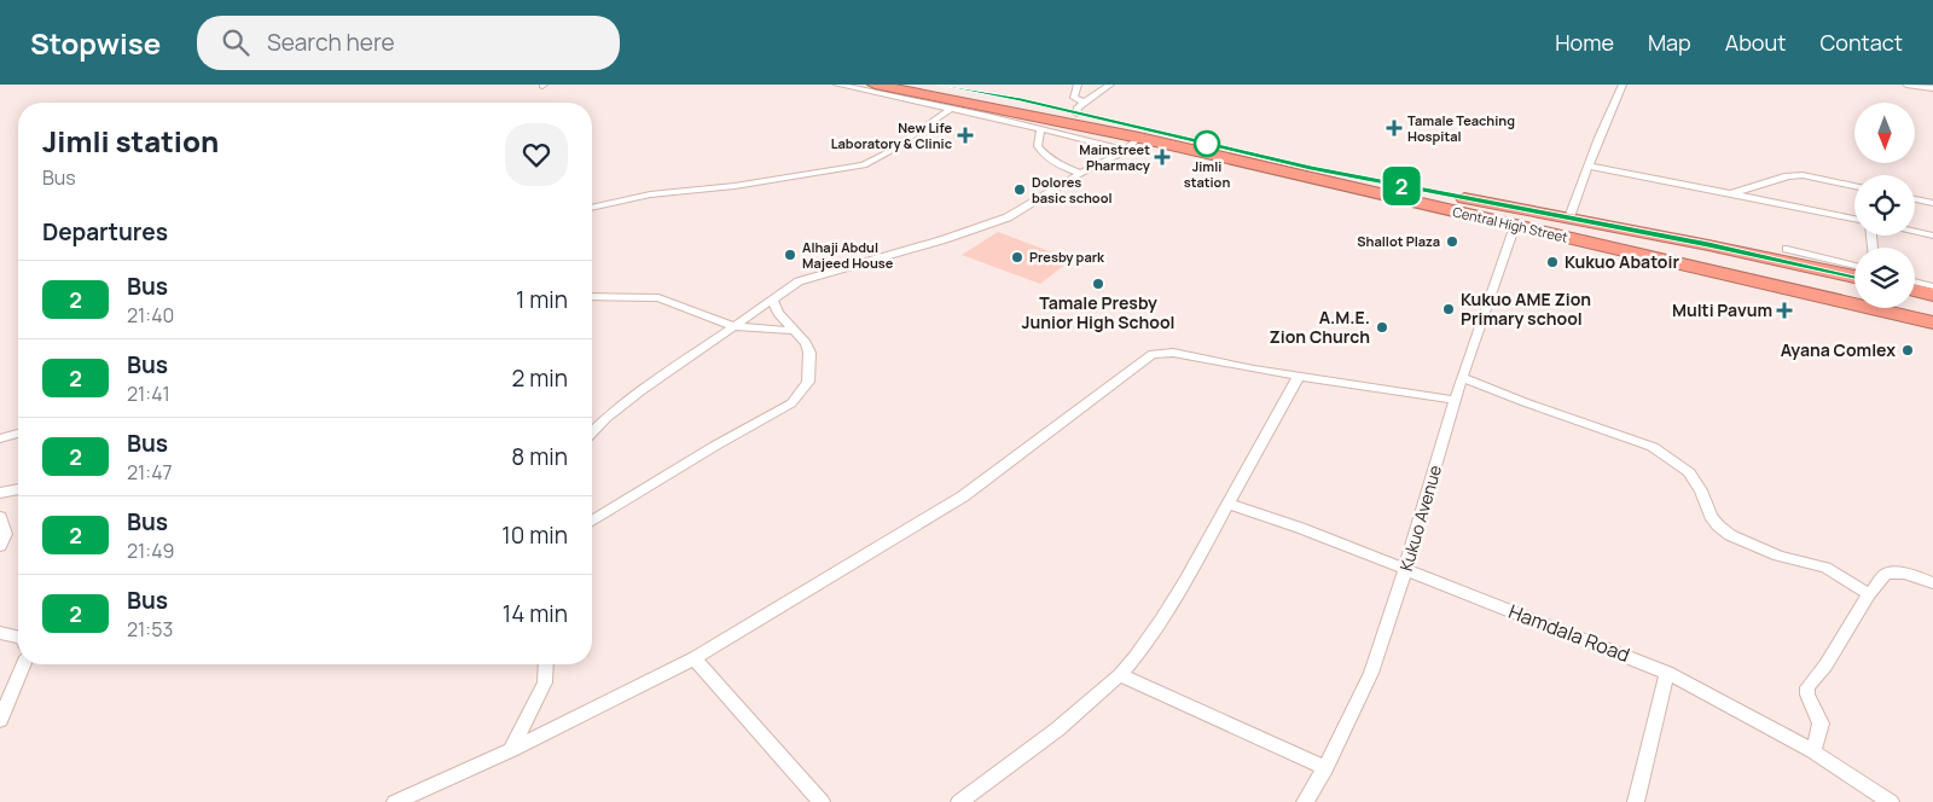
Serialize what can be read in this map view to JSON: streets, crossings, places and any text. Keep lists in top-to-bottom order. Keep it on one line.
{"streets":{"highway":["Central High Street"],"street":["Kukuo Avenue","Hamdala Road"]},"crossings":[["Central High Street","Kukuo Avenue"],["Kukuo Avenue","Hamdala Road"]],"places":{"health":["Tamale Teaching Hospital","New Life Laboratory & Clinic","Mainstreet Pharmacy","Multi Pavum"],"other":["Jimli station","Dolores basic school","Shallot Plaza","Alhaji Abdul Majeed House","Presby park","Kukuo Abatoir","Tamale Presby Junior High School","Kukuo AME Zion Primary school","A.M.E. Zion Church","Ayana Comlex"]},"lines":["bus line 2"],"north":"bottom","page":{"header":"Stopwise","search":"Search here","nav":["Home","Map","About","Contact"],"on_map":"2","heading":[["Jimli station","Bus"],"Departures"],"list":[{"mark":"2","name":"Bus","note":"21:40","value":"1 min"},{"mark":"2","name":"Bus","note":"21:41","value":"2 min"},{"mark":"2","name":"Bus","note":"21:47","value":"8 min"},{"mark":"2","name":"Bus","note":"21:49","value":"10 min"},{"mark":"2","name":"Bus","note":"21:53","value":"14 min"}]}}
